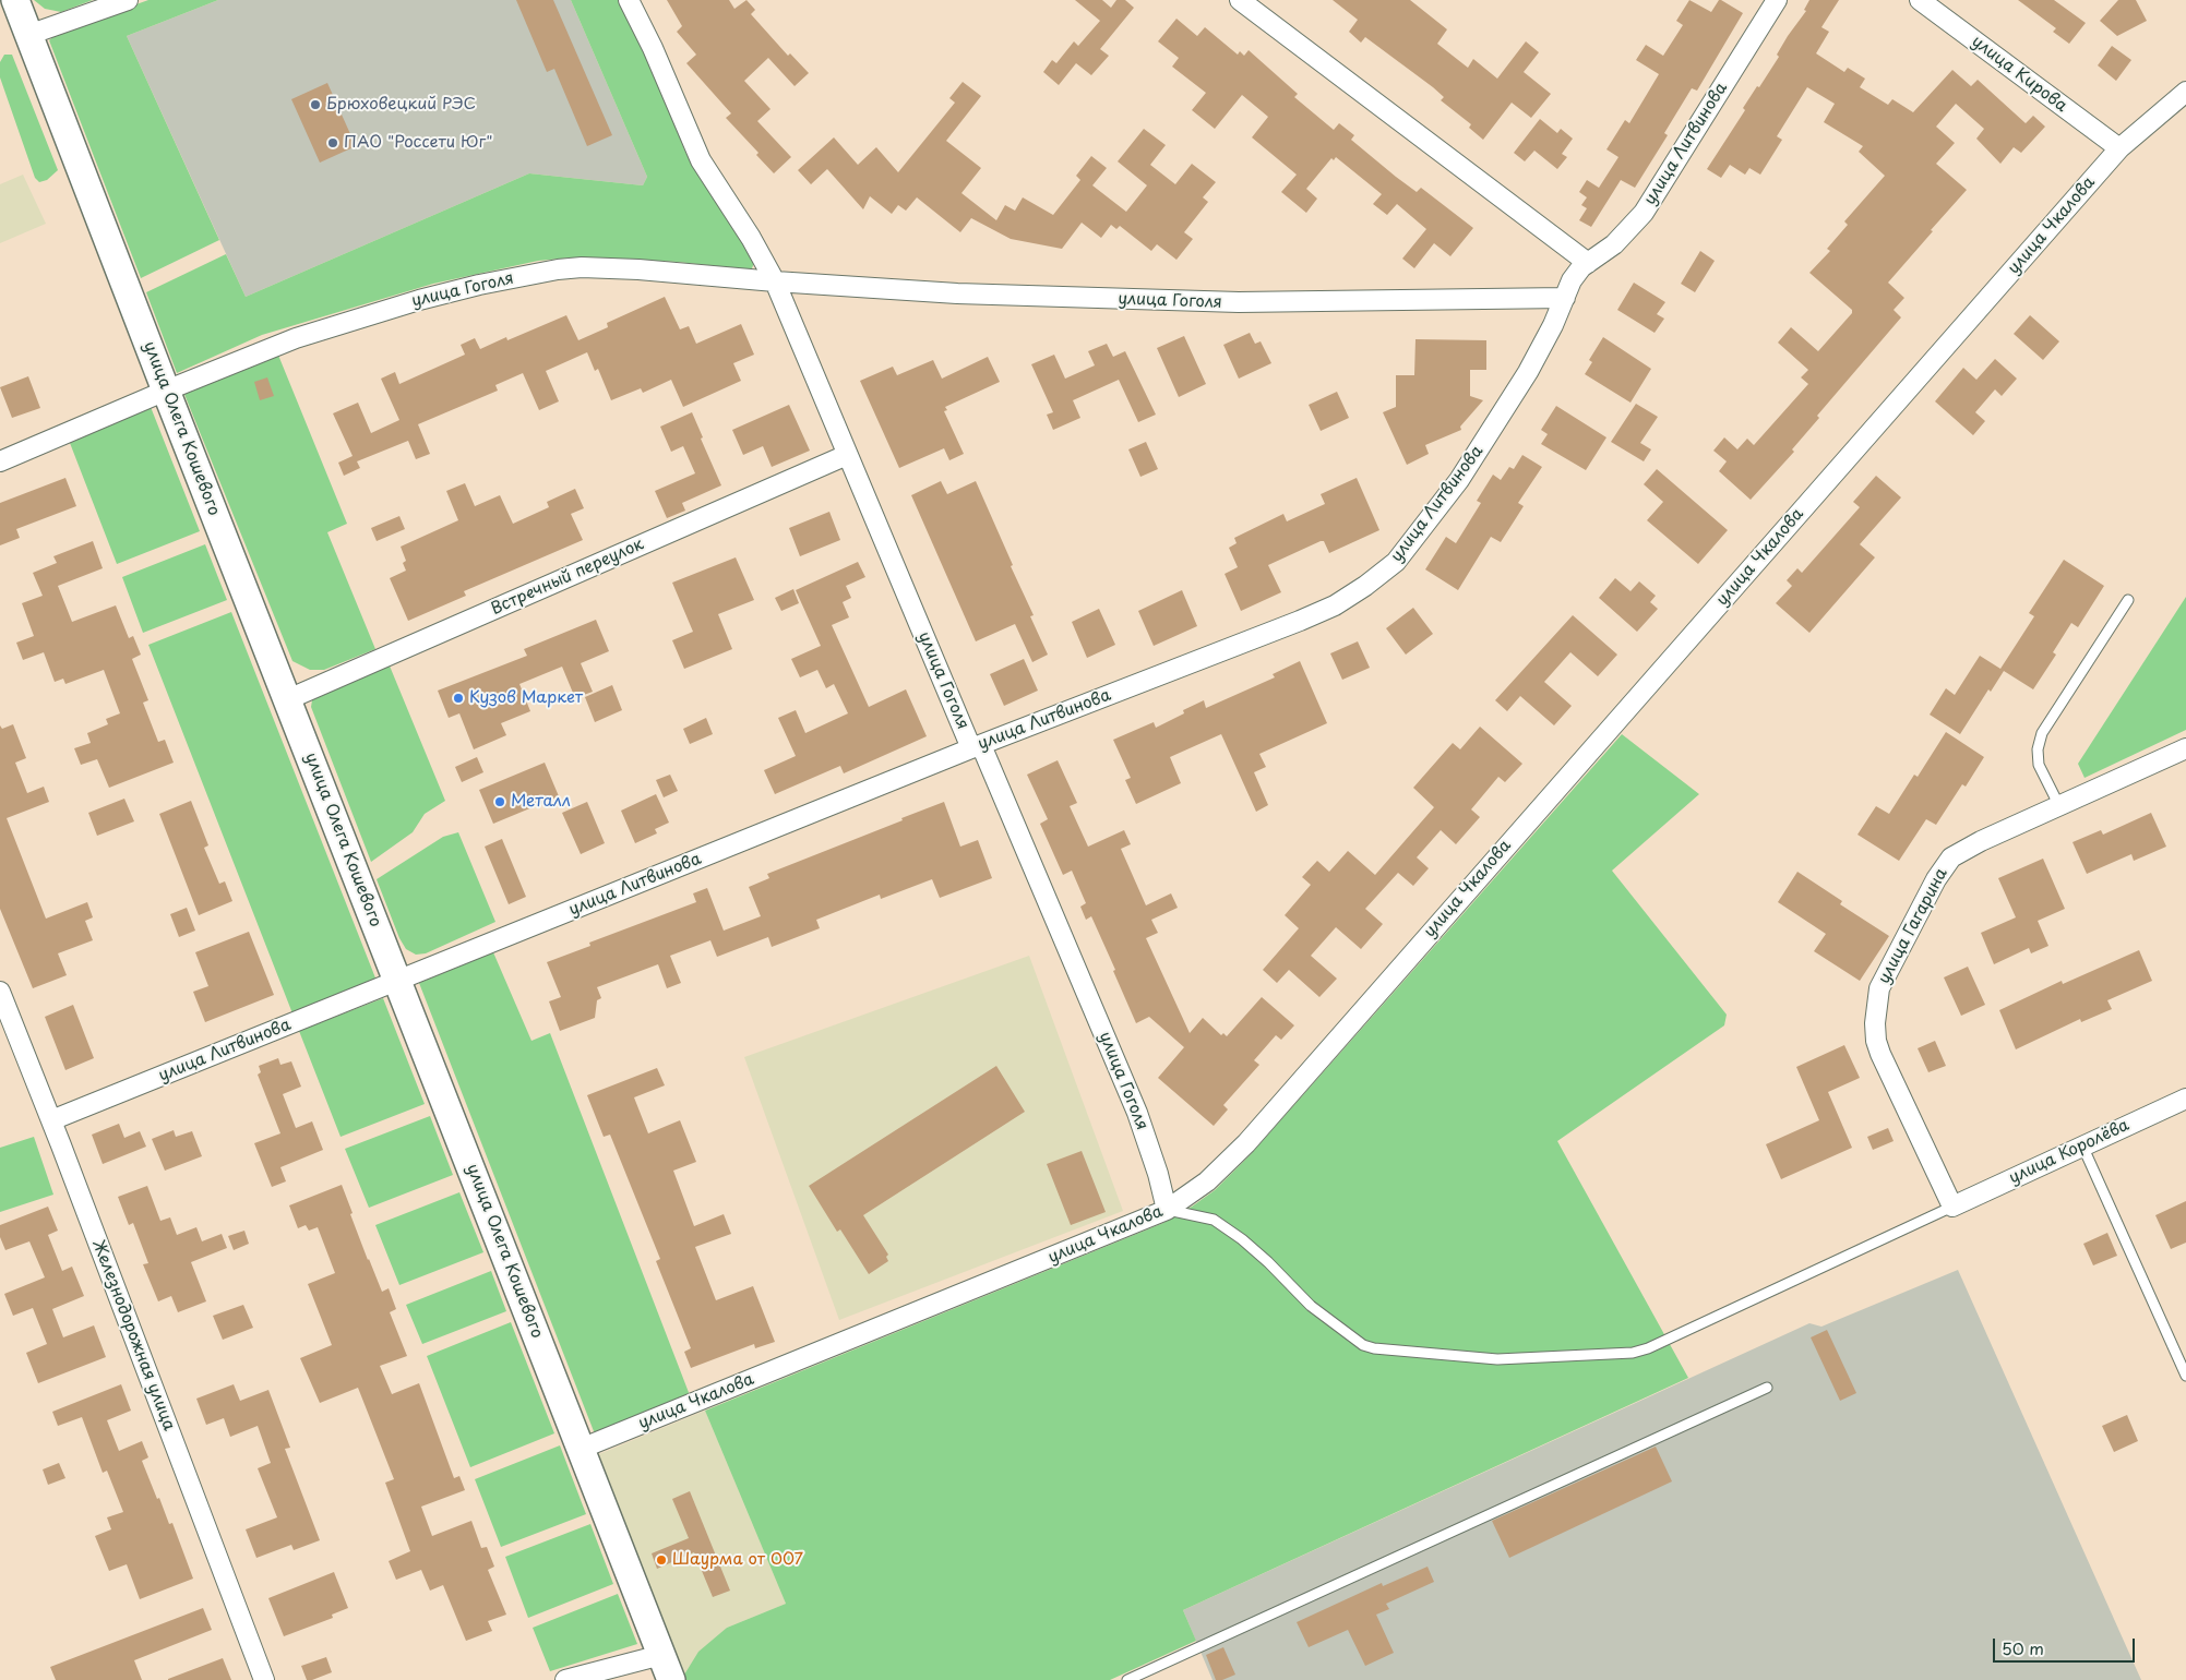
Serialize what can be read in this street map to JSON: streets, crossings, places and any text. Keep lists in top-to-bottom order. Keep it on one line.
{"streets":{"main road":["улица Олега Кошевого"],"street":["улица Кирова","улица Литвинова","улица Чкалова","улица Гоголя","Встречный переулок","улица Гагарина","улица Королёва","Железнодорожная улица"]},"crossings":[["улица Кирова","улица Чкалова"],["улица Литвинова","улица Гоголя"],["улица Литвинова","улица Олега Кошевого"],["улица Литвинова","Железнодорожная улица"],["улица Чкалова","улица Гоголя"],["улица Чкалова","улица Олега Кошевого"],["улица Гоголя","улица Олега Кошевого"],["улица Гоголя","Встречный переулок"],["улица Олега Кошевого","Встречный переулок"],["улица Гагарина","улица Королёва"]],"places":["Брюховецкий РЭС","ПАО \"Россети Юг\"","Кузов Маркет","Металл","Шаурма от 007"],"scale_bar":"50 m"}
